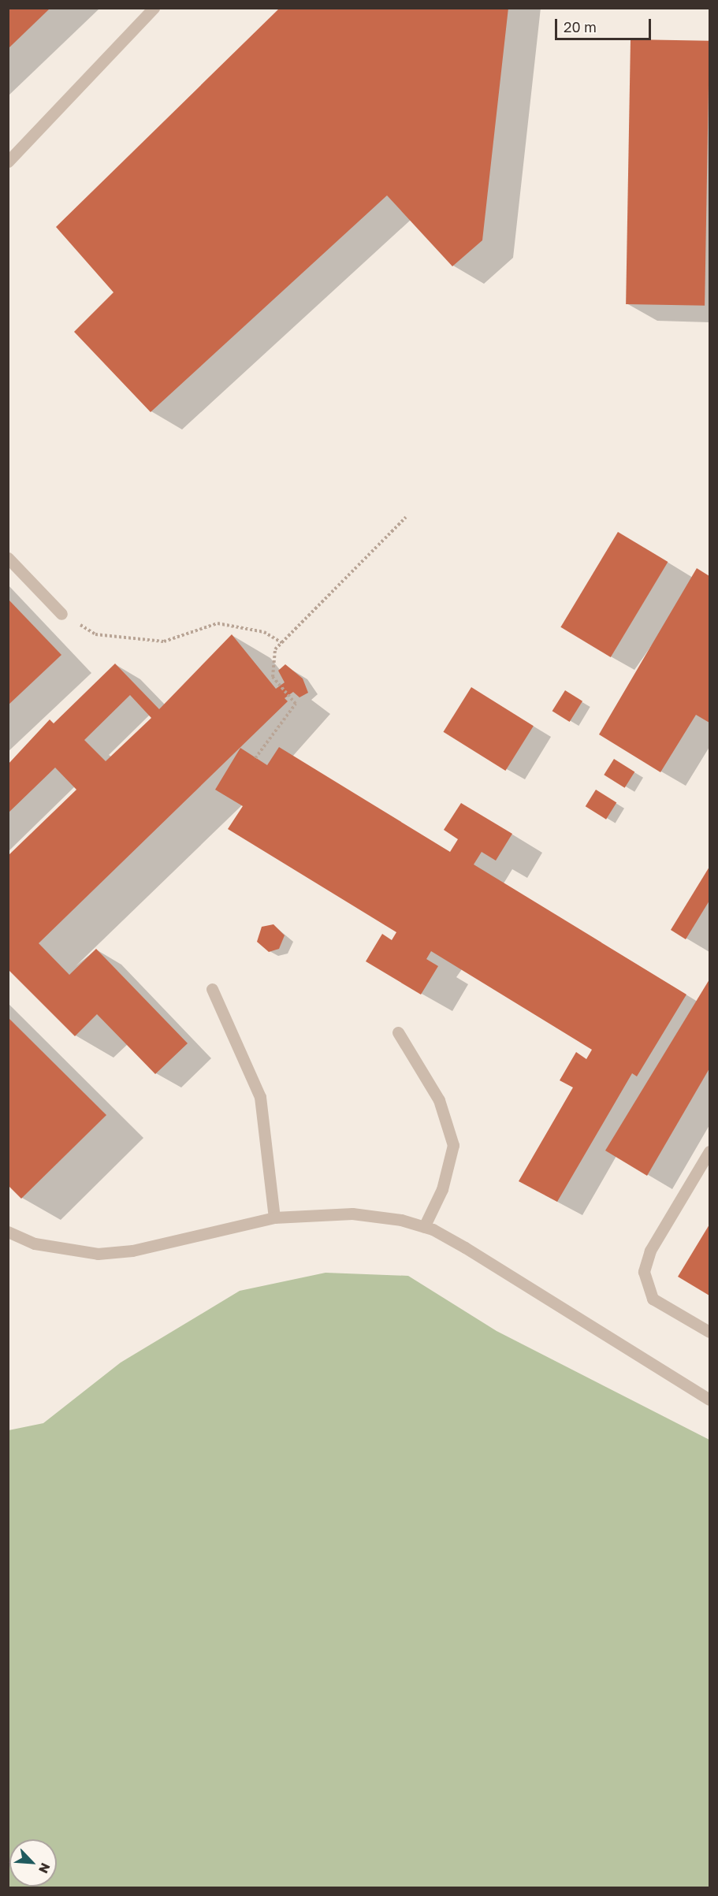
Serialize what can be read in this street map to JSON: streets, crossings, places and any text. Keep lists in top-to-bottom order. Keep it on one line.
{"scale_bar":"20 m","north":"bottom right"}
